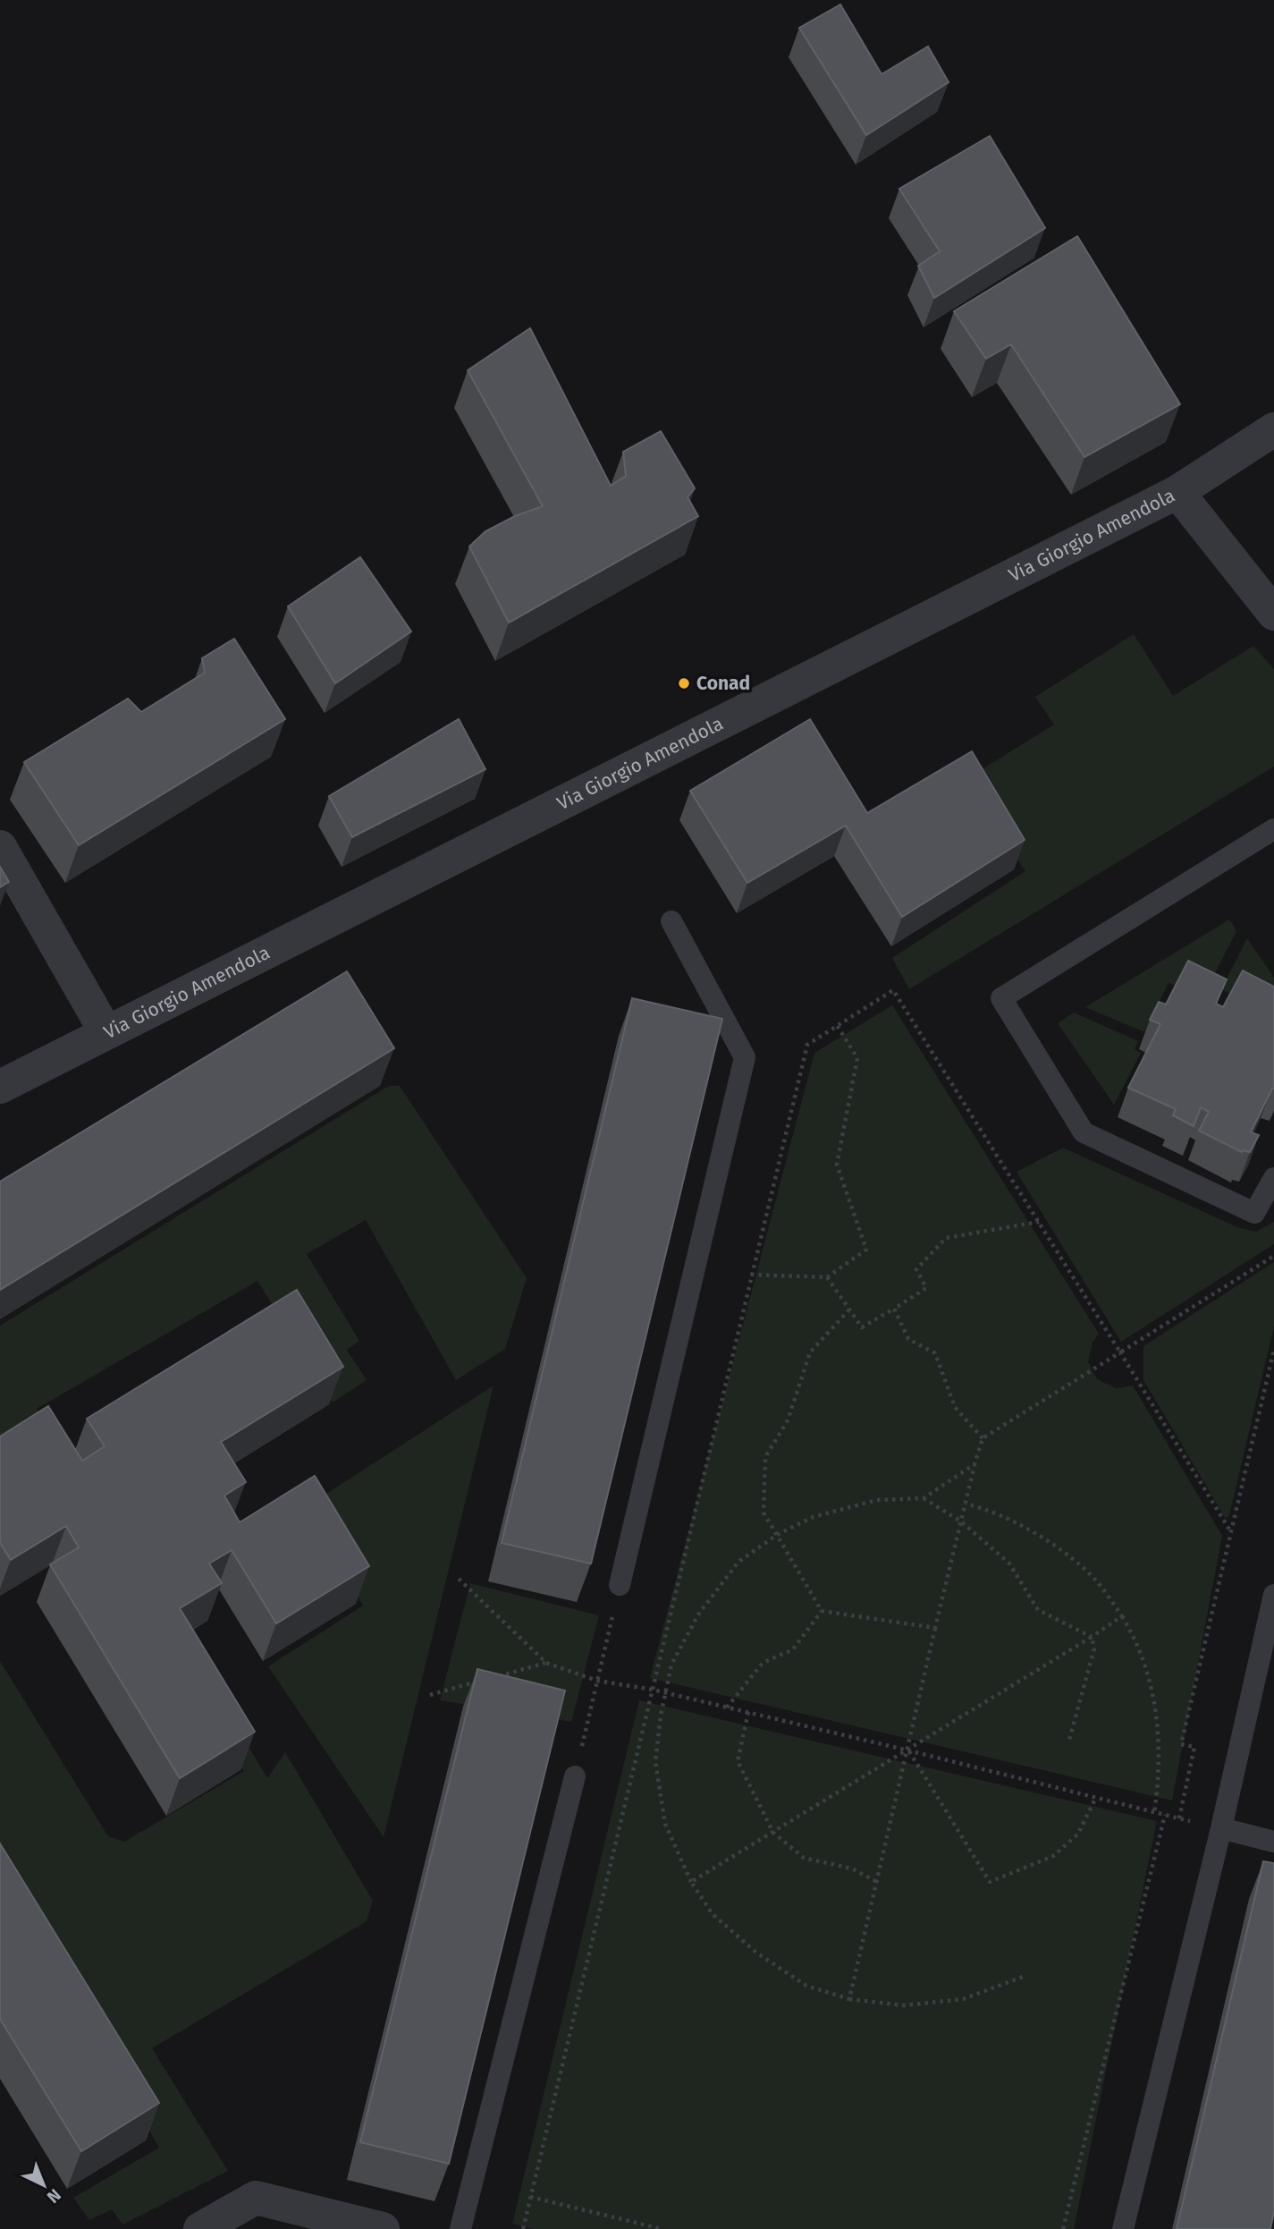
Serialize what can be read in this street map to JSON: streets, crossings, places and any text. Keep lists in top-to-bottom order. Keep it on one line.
{"streets":{"street":["Via Giorgio Amendola"]},"places":["Conad"],"north":"bottom right"}
